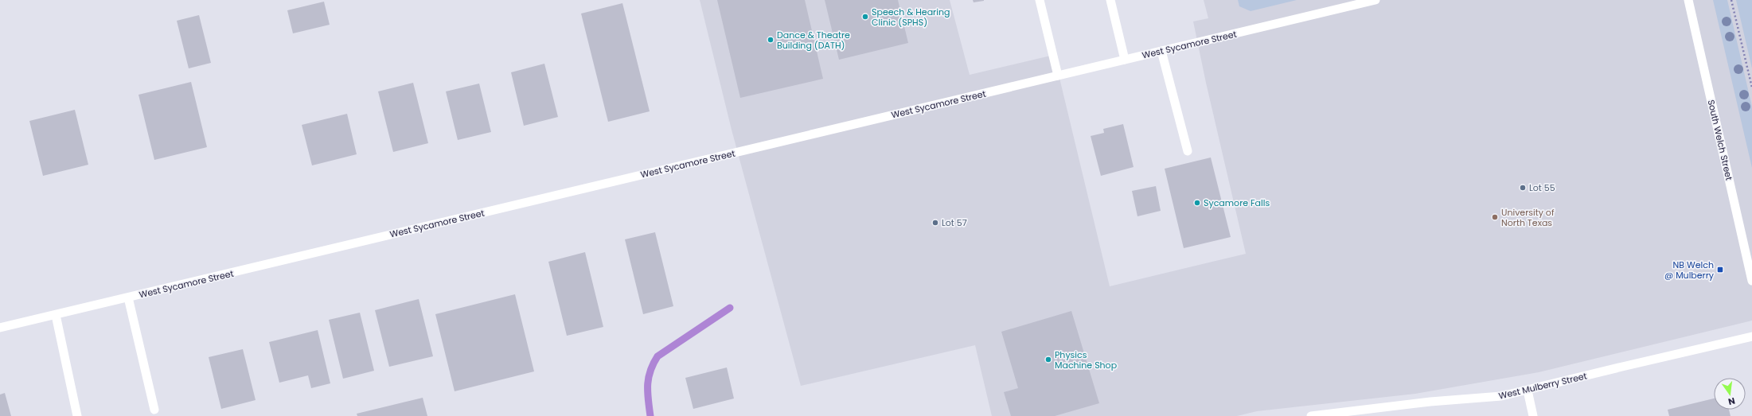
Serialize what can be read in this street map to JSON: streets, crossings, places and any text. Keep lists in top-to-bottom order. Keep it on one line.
{"streets":{"street":["West Sycamore Street","South Welch Street","West Mulberry Street"]},"places":{"other":["Speech & Hearing Clinic (SPHS)","Dance & Theatre Building (DATH)","Lot 55","Sycamore Falls","University of North Texas","Lot 57","Physics Machine Shop"],"transit":["NB Welch @ Mulberry"]},"north":"bottom"}
